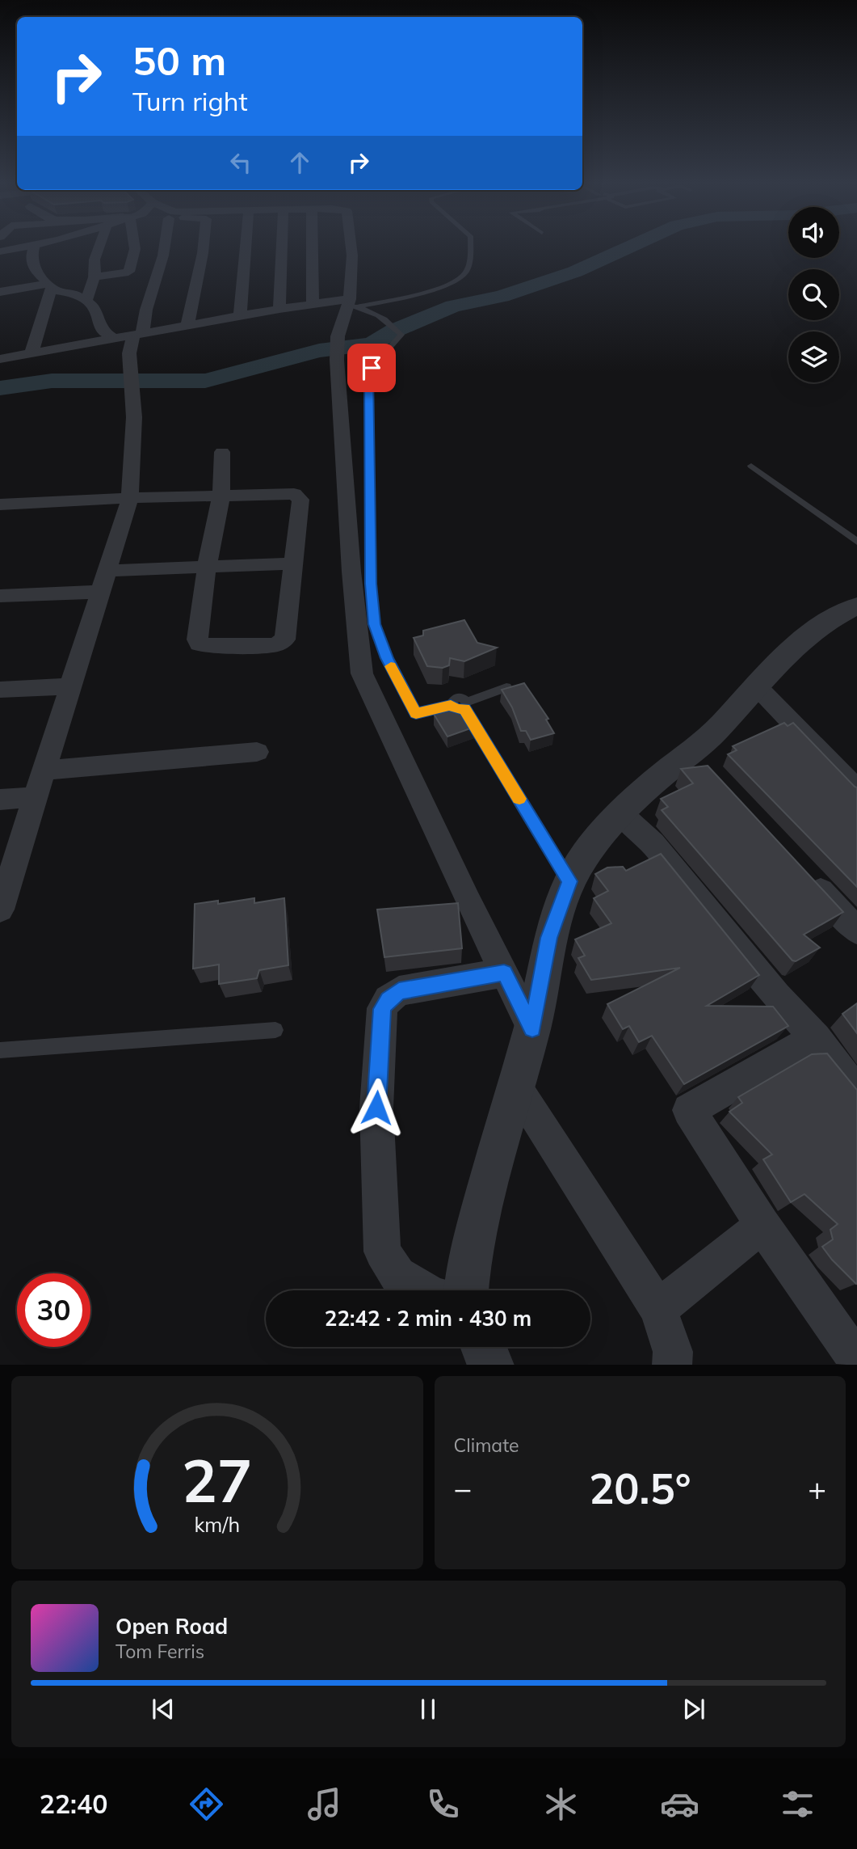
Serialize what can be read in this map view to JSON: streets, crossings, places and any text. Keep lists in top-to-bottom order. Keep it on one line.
{"page":{"turn":["50 m","Turn right"],"limit":"30","trip":"22:42 · 2 min · 430 m","tile":"Climate","heat":["−","20.5°","+"],"song":["Open Road","Tom Ferris"],"tabs":"22:40","gauge":["27","km/h"]}}
